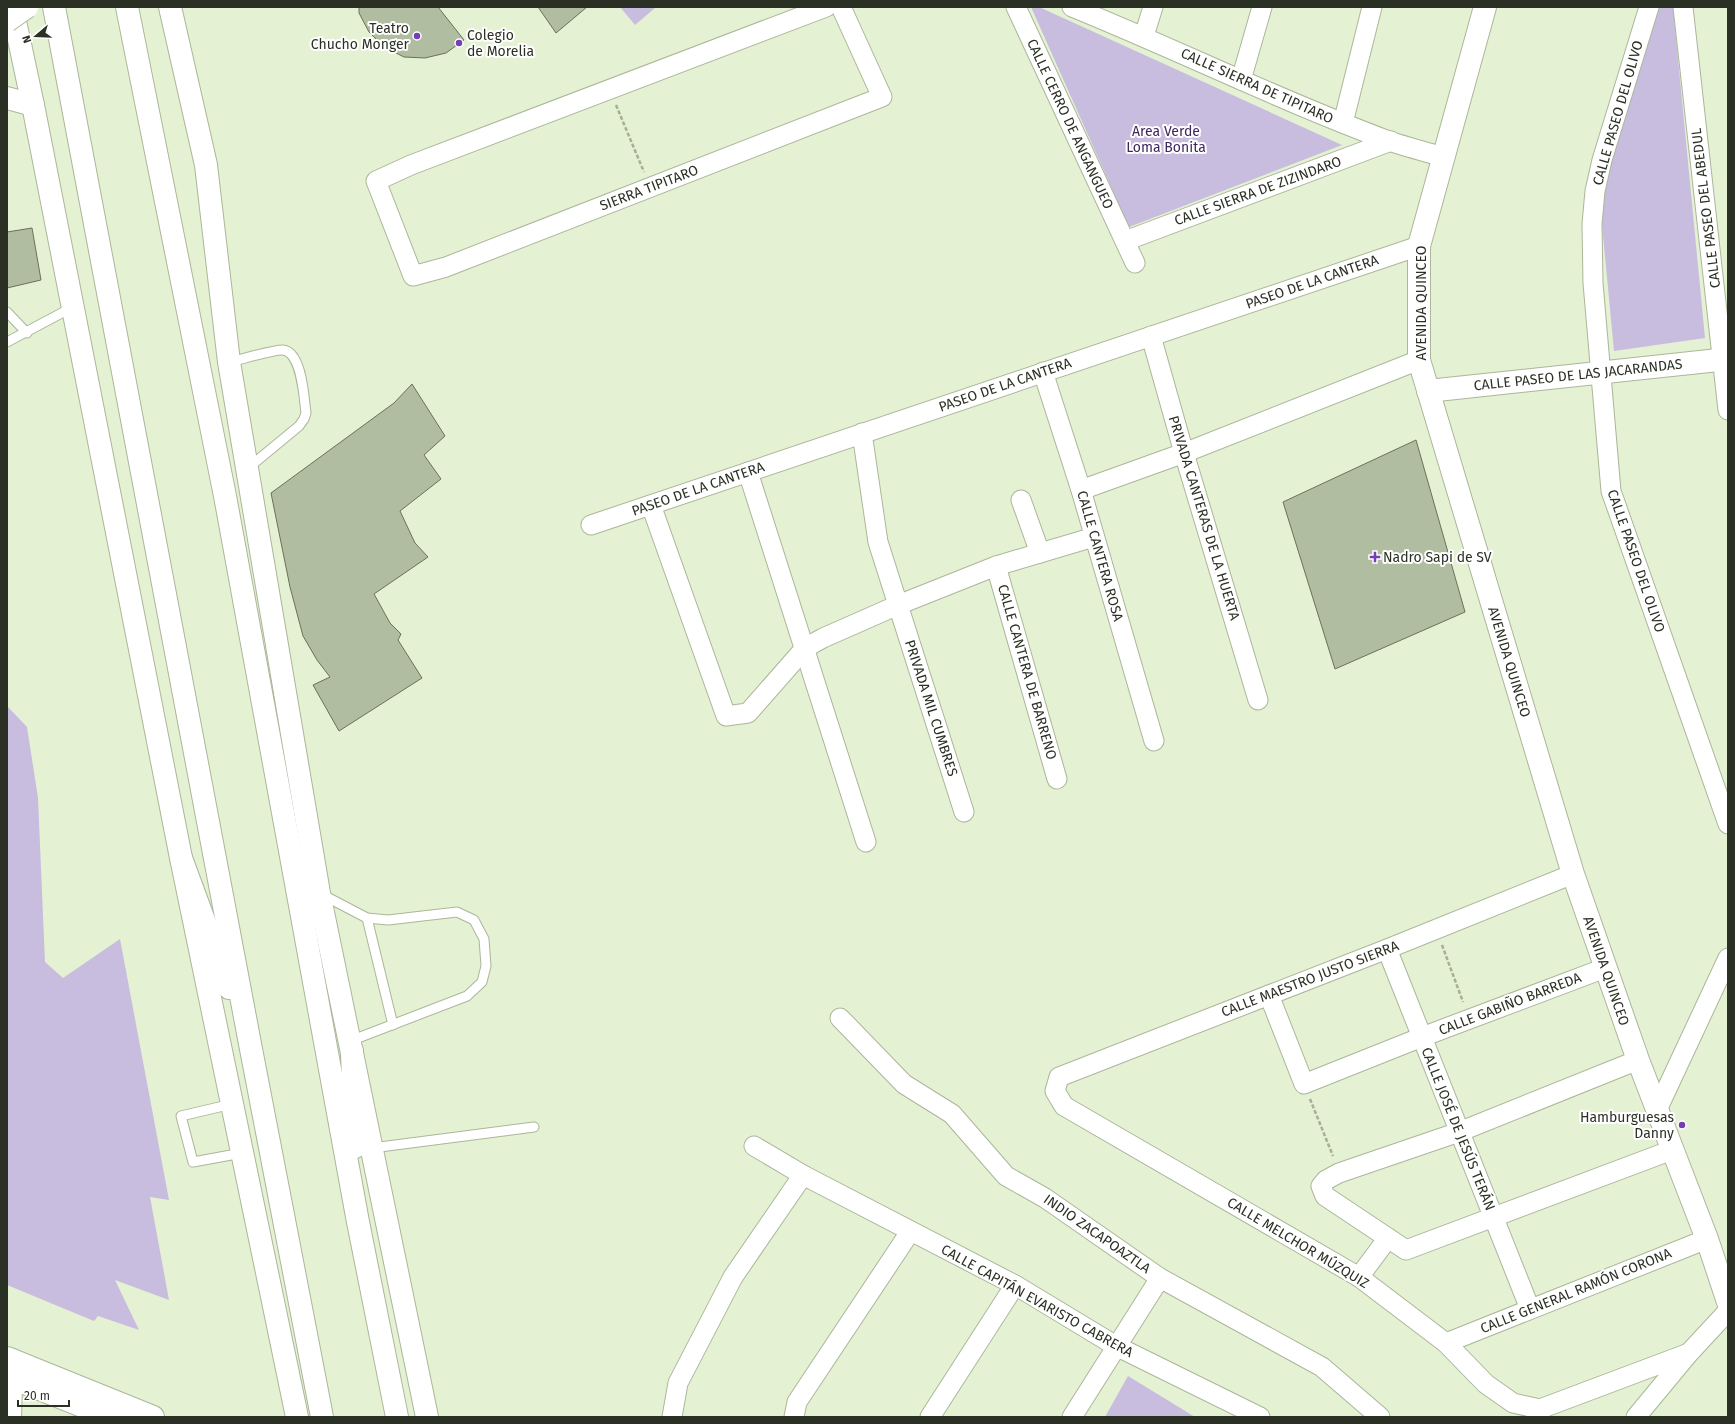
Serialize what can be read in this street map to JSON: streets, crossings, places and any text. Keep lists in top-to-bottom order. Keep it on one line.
{"streets":{"main road":["AVENIDA QUINCEO","CALLE PASEO DE LAS JACARANDAS"],"street":["CALLE SIERRA DE TIPITARO","CALLE PASEO DEL OLIVO","CALLE CERRO DE ANGANGUEO","SIERRA TIPITARO","CALLE SIERRA DE ZIZINDARO","CALLE PASEO DEL ABEDUL","PASEO DE LA CANTERA","PRIVADA CANTERAS DE LA HUERTA","CALLE CANTERA ROSA","CALLE CANTERA DE BARRENO","PRIVADA MIL CUMBRES","CALLE MAESTRO JUSTO SIERRA","CALLE GABIÑO BARREDA","CALLE JOSÉ DE JESÚS TERÁN","INDIO ZACAPOAZTLA","CALLE MELCHOR MÚZQUIZ","CALLE GENERAL RAMÓN CORONA","CALLE CAPITÁN EVARISTO CABRERA"]},"crossings":[["CALLE SIERRA DE TIPITARO","CALLE SIERRA DE ZIZINDARO"],["CALLE SIERRA DE TIPITARO","AVENIDA QUINCEO"],["CALLE PASEO DEL OLIVO","CALLE PASEO DE LAS JACARANDAS"],["CALLE CERRO DE ANGANGUEO","CALLE SIERRA DE ZIZINDARO"],["CALLE PASEO DEL ABEDUL","CALLE PASEO DE LAS JACARANDAS"],["PASEO DE LA CANTERA","AVENIDA QUINCEO"],["PASEO DE LA CANTERA","PRIVADA CANTERAS DE LA HUERTA"],["PASEO DE LA CANTERA","CALLE CANTERA ROSA"],["PASEO DE LA CANTERA","PRIVADA MIL CUMBRES"],["AVENIDA QUINCEO","CALLE PASEO DE LAS JACARANDAS"],["AVENIDA QUINCEO","CALLE MAESTRO JUSTO SIERRA"],["AVENIDA QUINCEO","CALLE GABIÑO BARREDA"],["AVENIDA QUINCEO","CALLE GENERAL RAMÓN CORONA"],["CALLE MAESTRO JUSTO SIERRA","CALLE JOSÉ DE JESÚS TERÁN"],["CALLE MAESTRO JUSTO SIERRA","CALLE MELCHOR MÚZQUIZ"],["CALLE GABIÑO BARREDA","CALLE JOSÉ DE JESÚS TERÁN"],["CALLE JOSÉ DE JESÚS TERÁN","CALLE GENERAL RAMÓN CORONA"],["CALLE MELCHOR MÚZQUIZ","CALLE GENERAL RAMÓN CORONA"]],"parks":["Area Verde Loma Bonita"],"places":{"other":["Teatro Chucho Monger","Colegio de Morelia","Hamburguesas Danny"],"health":["Nadro Sapi de SV"]},"scale_bar":"20 m","north":"left"}
